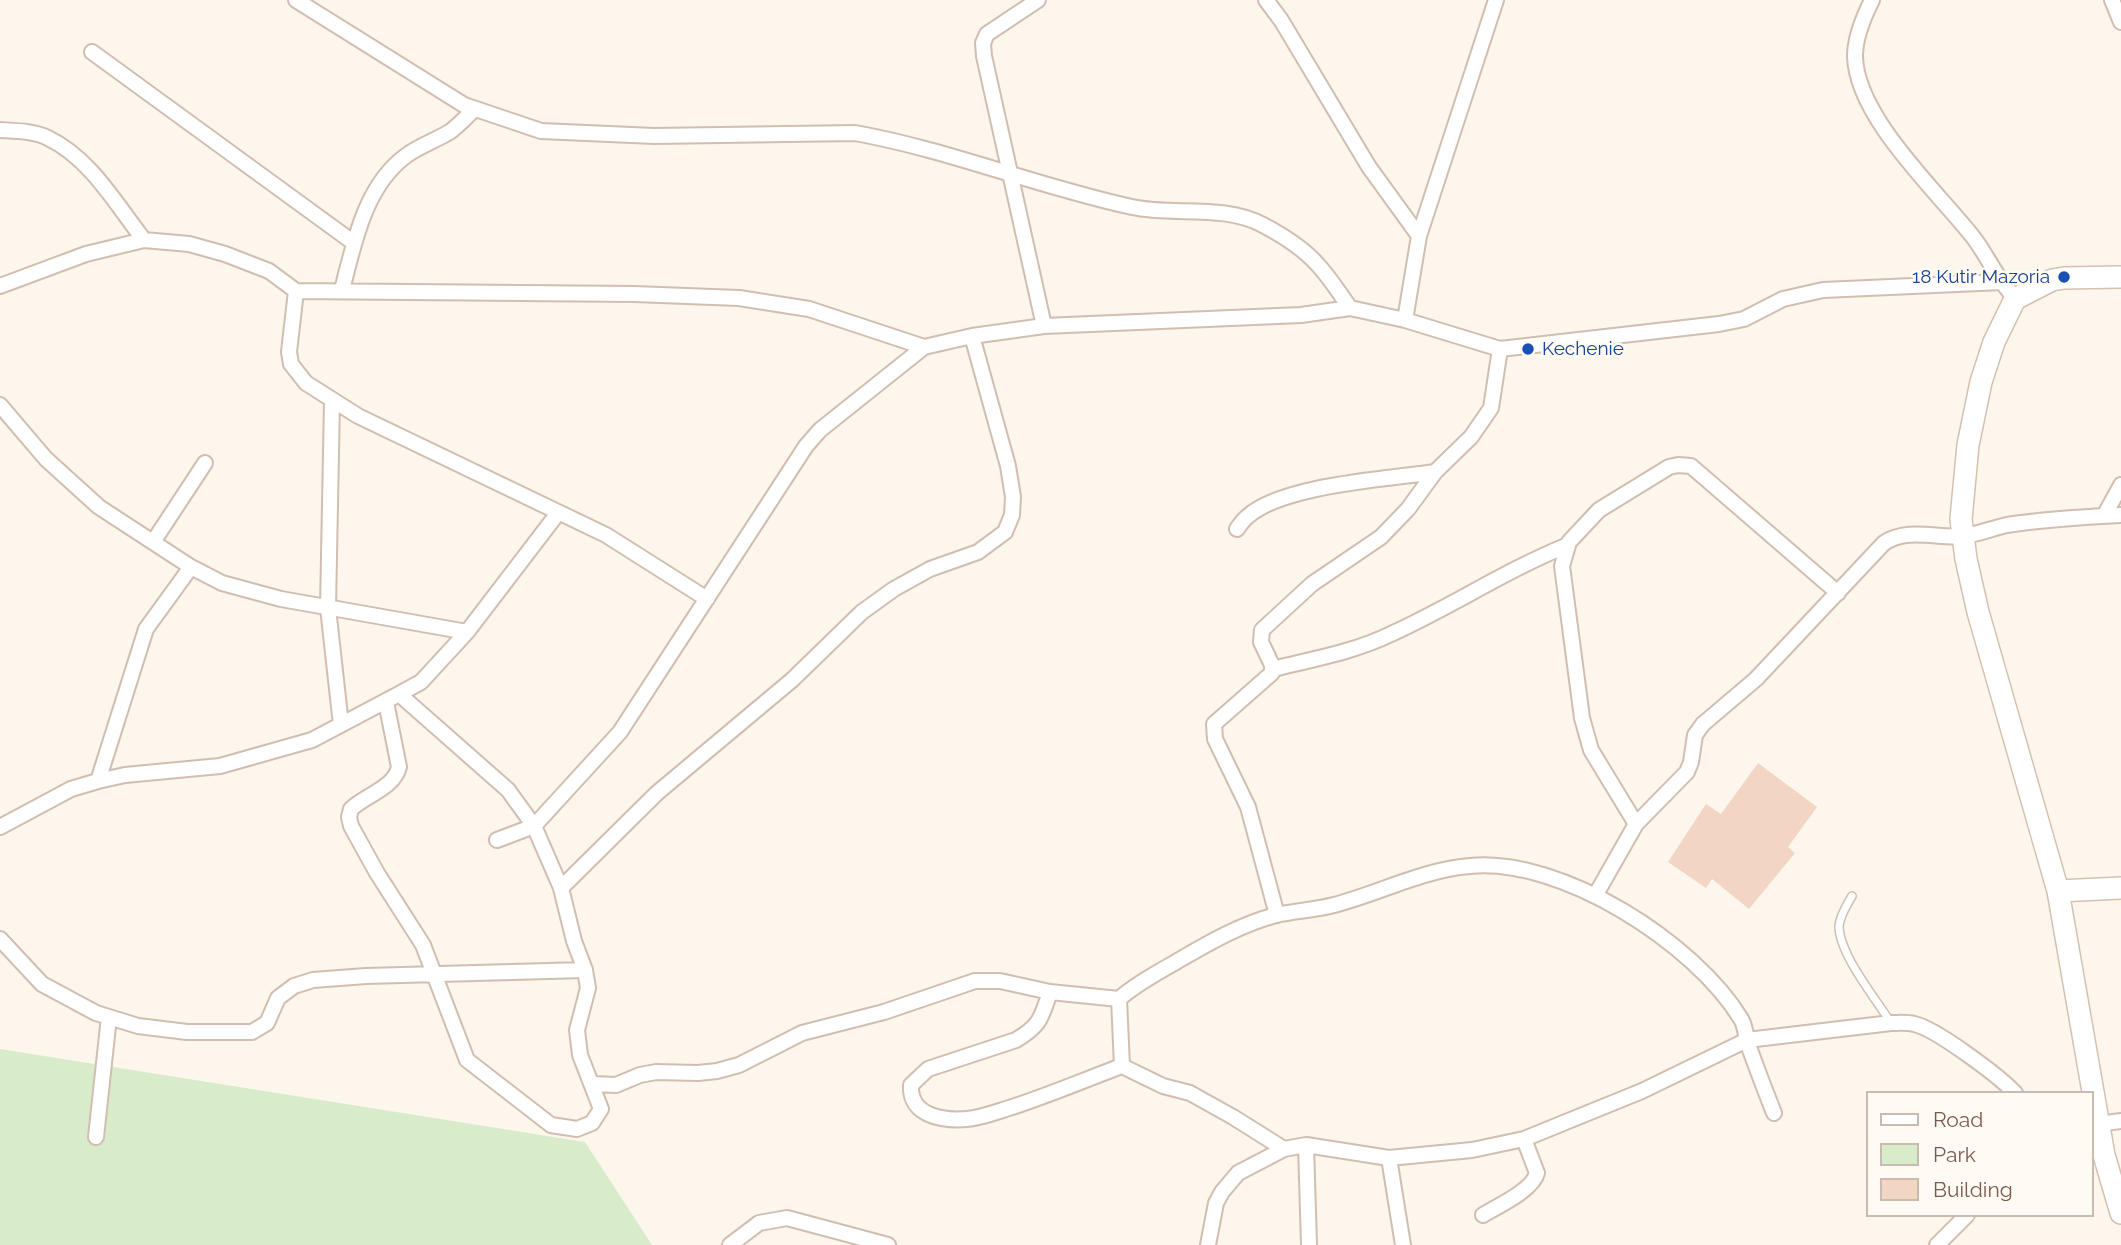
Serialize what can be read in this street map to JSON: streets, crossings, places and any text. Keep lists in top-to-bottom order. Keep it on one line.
{"places":["18 Kutir Mazoria","Kechenie"],"legend":["Road","Park","Building"]}
